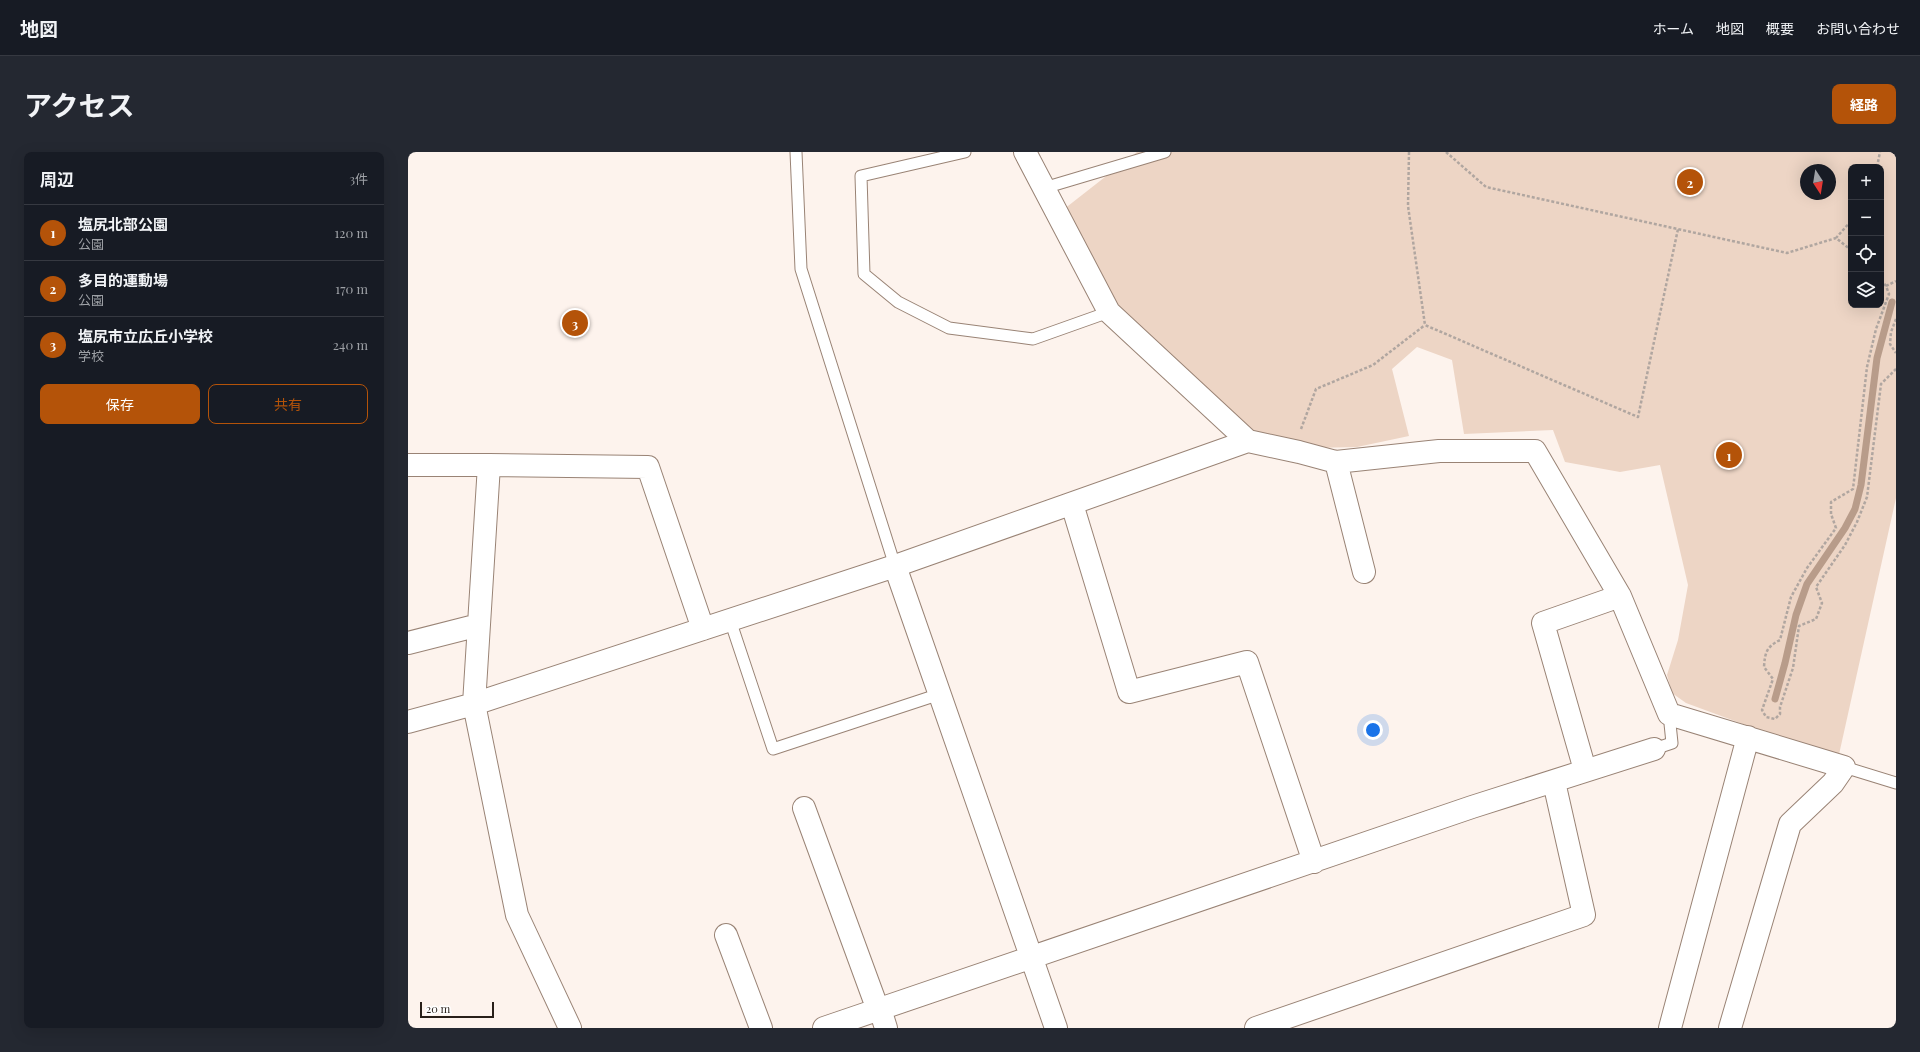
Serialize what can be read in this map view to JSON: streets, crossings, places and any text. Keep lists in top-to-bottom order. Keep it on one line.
{"scale_bar":"20 m","north":"bottom","page":{"header":"地図","nav":["ホーム","地図","概要","お問い合わせ"],"title":"アクセス","buttons":["経路",["保存","共有"]],"heading":["周辺","3件"],"map_buttons":["+","−"],"pins":["2","3","1"],"list":[{"mark":"1","name":"塩尻北部公園","note":"公園","value":"120 m"},{"mark":"2","name":"多目的運動場","note":"公園","value":"170 m"},{"mark":"3","name":"塩尻市立広丘小学校","note":"学校","value":"240 m"}],"scale":"20 m"}}
